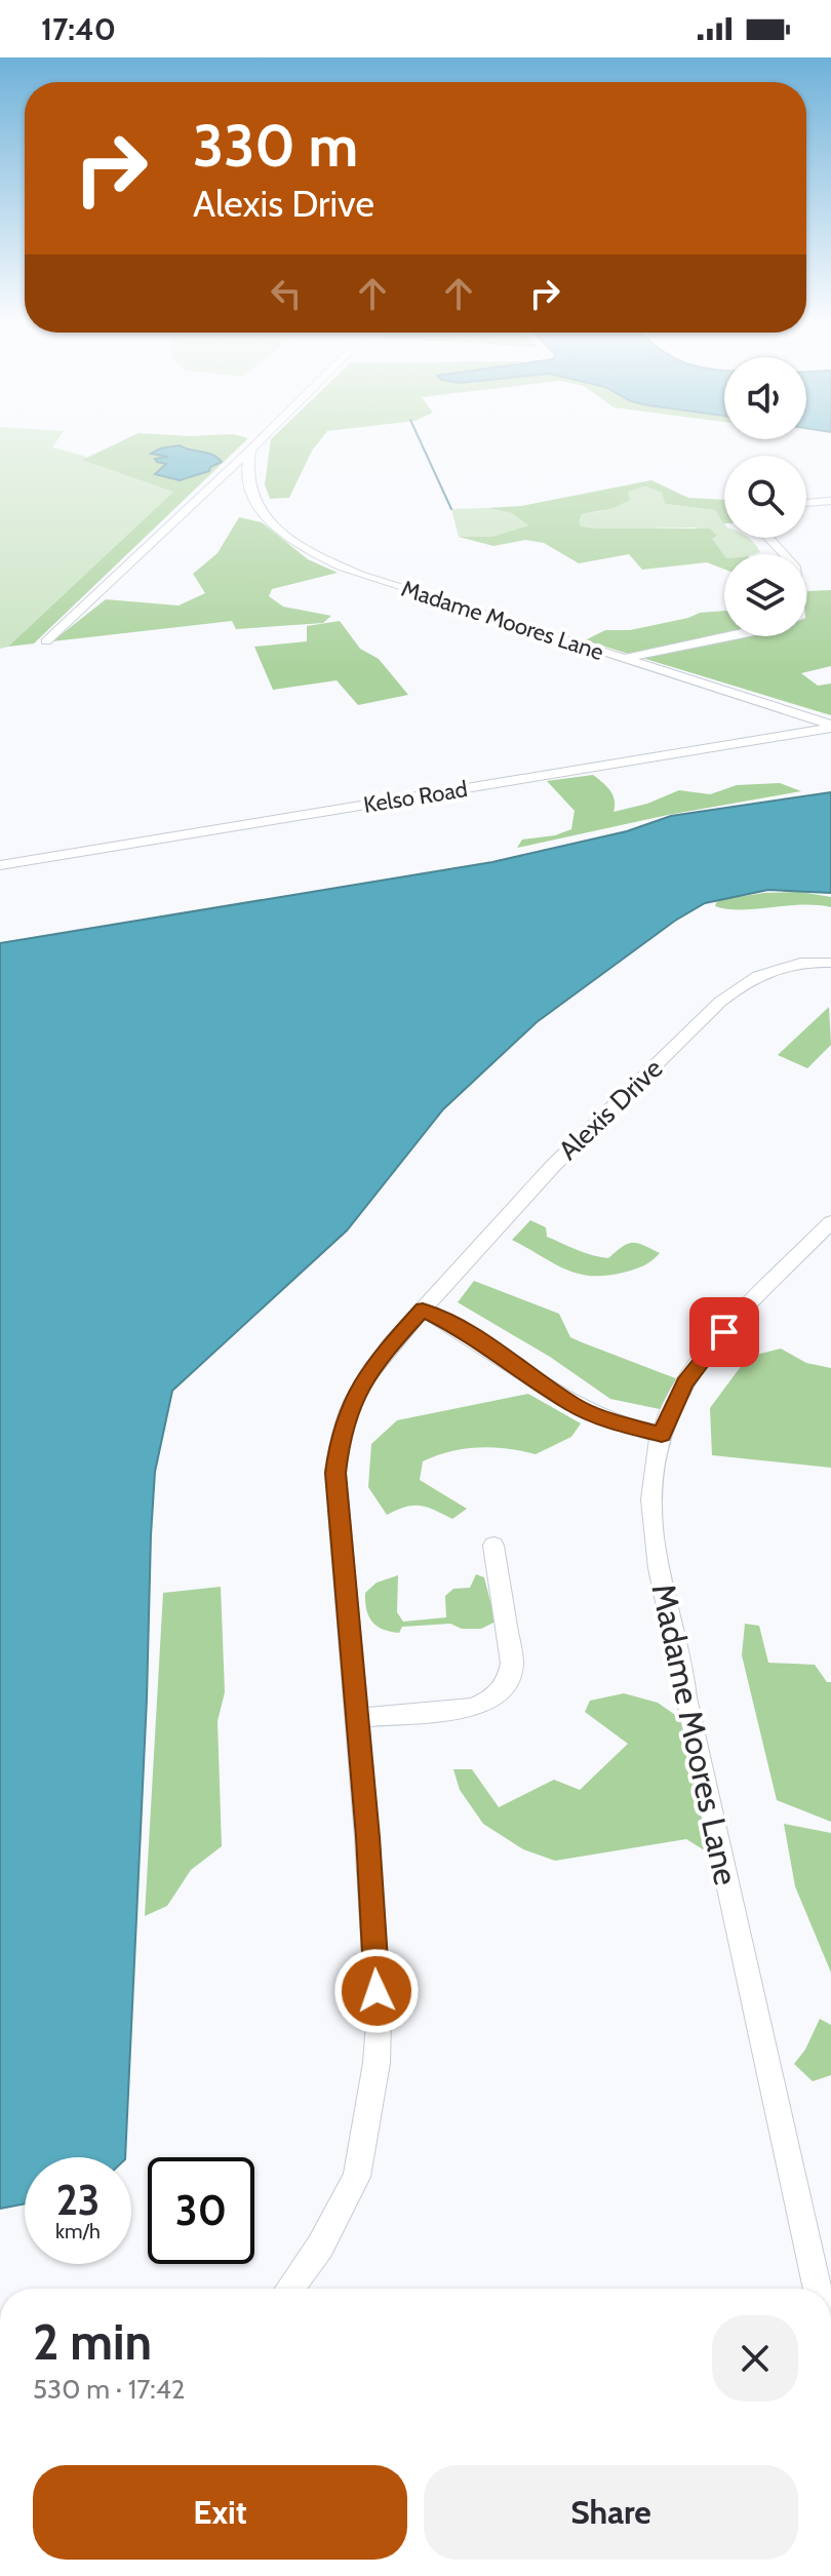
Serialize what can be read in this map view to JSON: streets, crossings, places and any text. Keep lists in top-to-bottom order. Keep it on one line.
{"streets":{"street":["Madame Moores Lane","Kelso Road","Alexis Drive"]},"crossings":[["Madame Moores Lane","Kelso Road"]],"page":{"status":"17:40","turn":["330 m","Alexis Drive"],"speed":"23 km/h","limit":"30","heading":["2 min","530 m · 17:42"],"buttons":["Exit","Share"]}}
